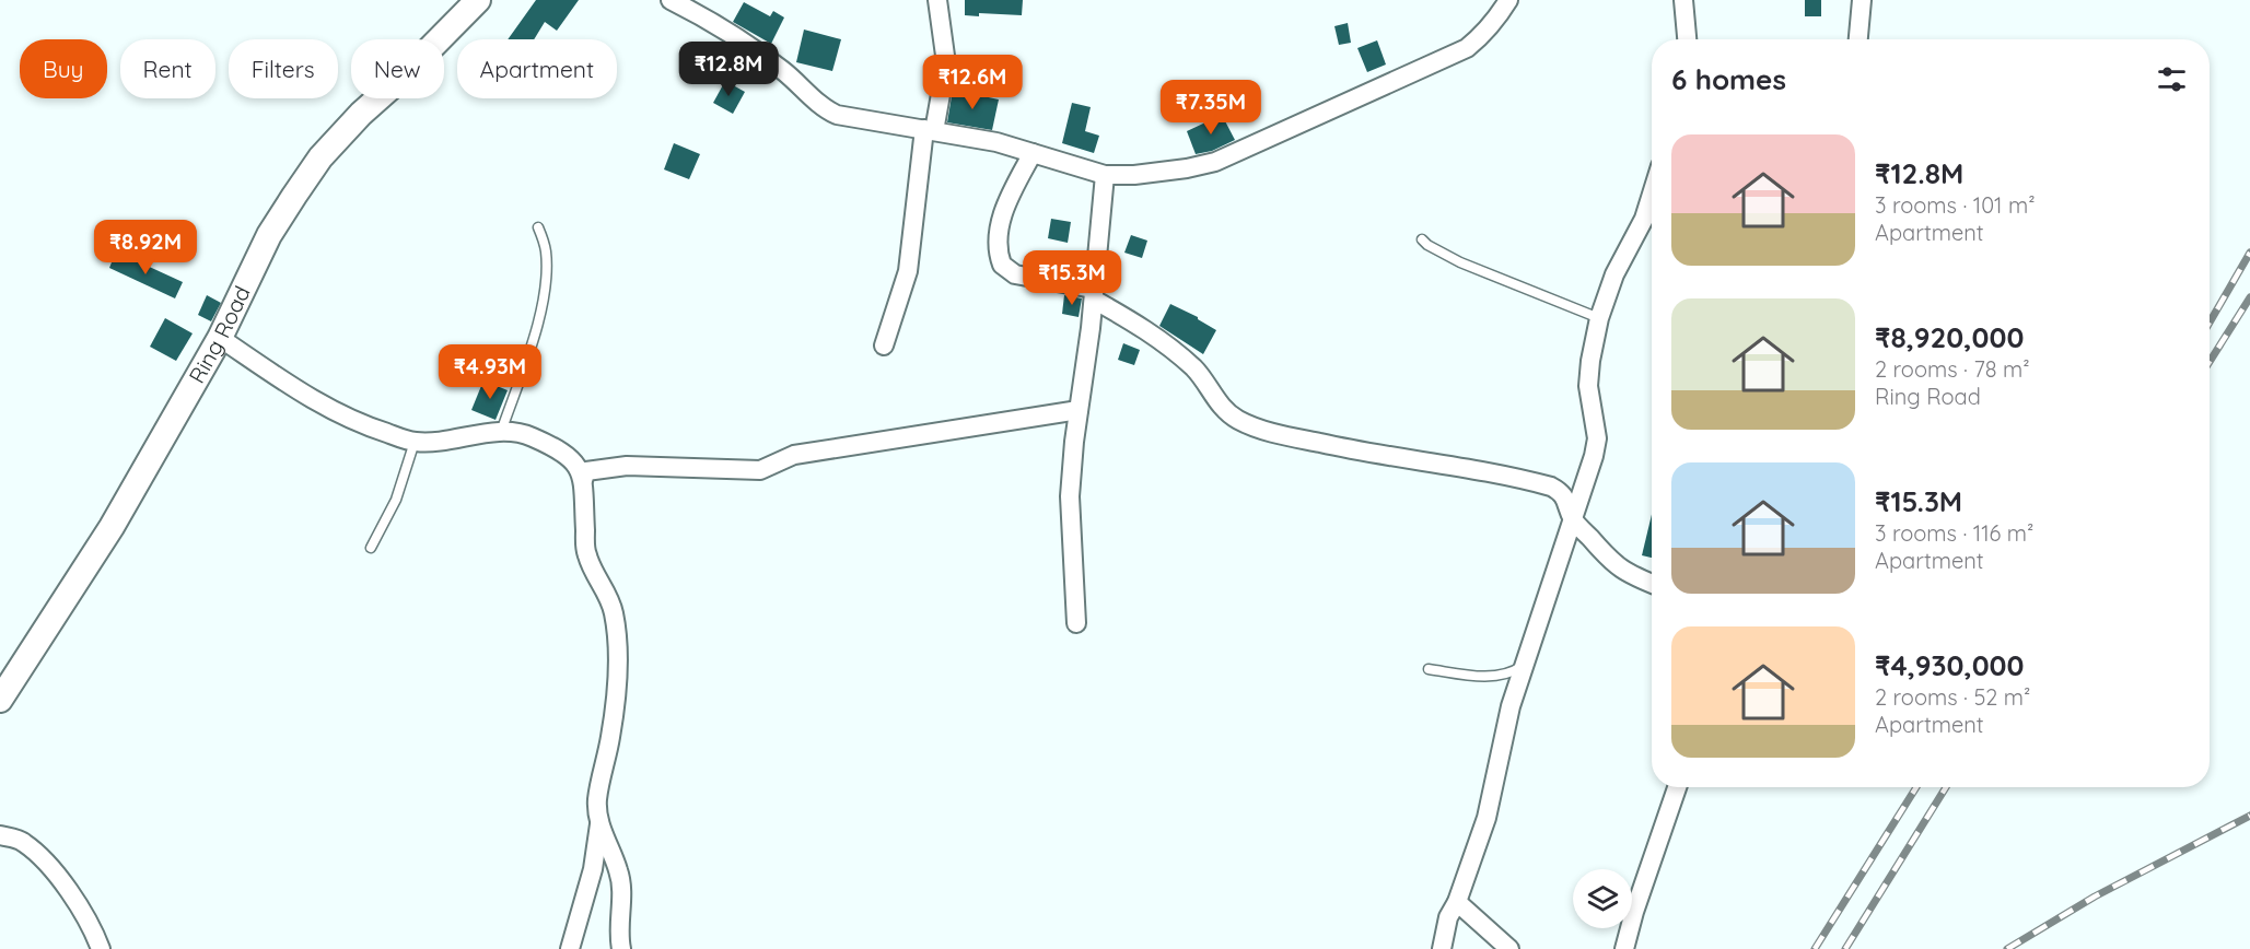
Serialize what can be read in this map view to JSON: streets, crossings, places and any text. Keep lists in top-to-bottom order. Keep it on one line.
{"streets":{"street":["Ring Road"]},"page":{"chip":["Buy","Rent","Filters","New","Apartment"],"heading":"6 homes","price":["₹12.8M","₹12.6M","₹7.35M","₹8.92M","₹15.3M","₹4.93M"],"list":[{"name":"₹12.8M","note":"3 rooms · 101 m² · Apartment"},{"name":"₹8,920,000","note":"2 rooms · 78 m² · Ring Road"},{"name":"₹15.3M","note":"3 rooms · 116 m² · Apartment"},{"name":"₹4,930,000","note":"2 rooms · 52 m² · Apartment"}]}}
